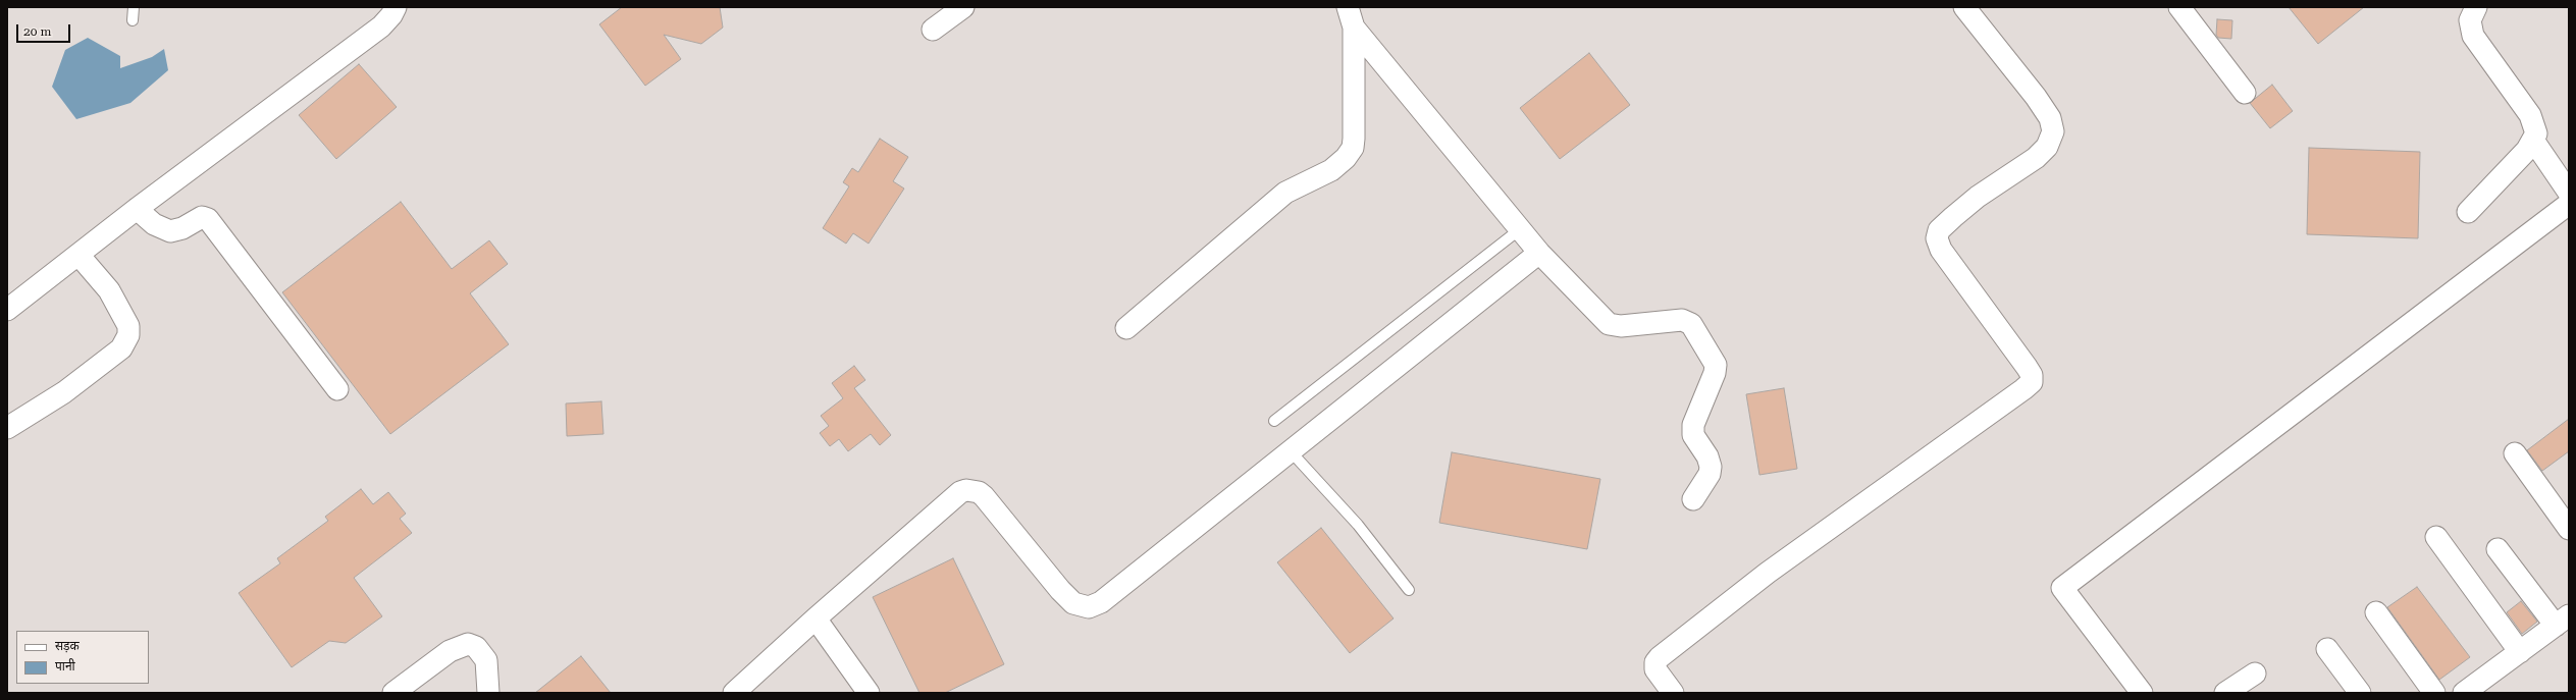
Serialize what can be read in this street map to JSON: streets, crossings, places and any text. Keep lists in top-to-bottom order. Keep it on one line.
{"legend":["सड़क","पानी"],"scale_bar":"20 m"}
